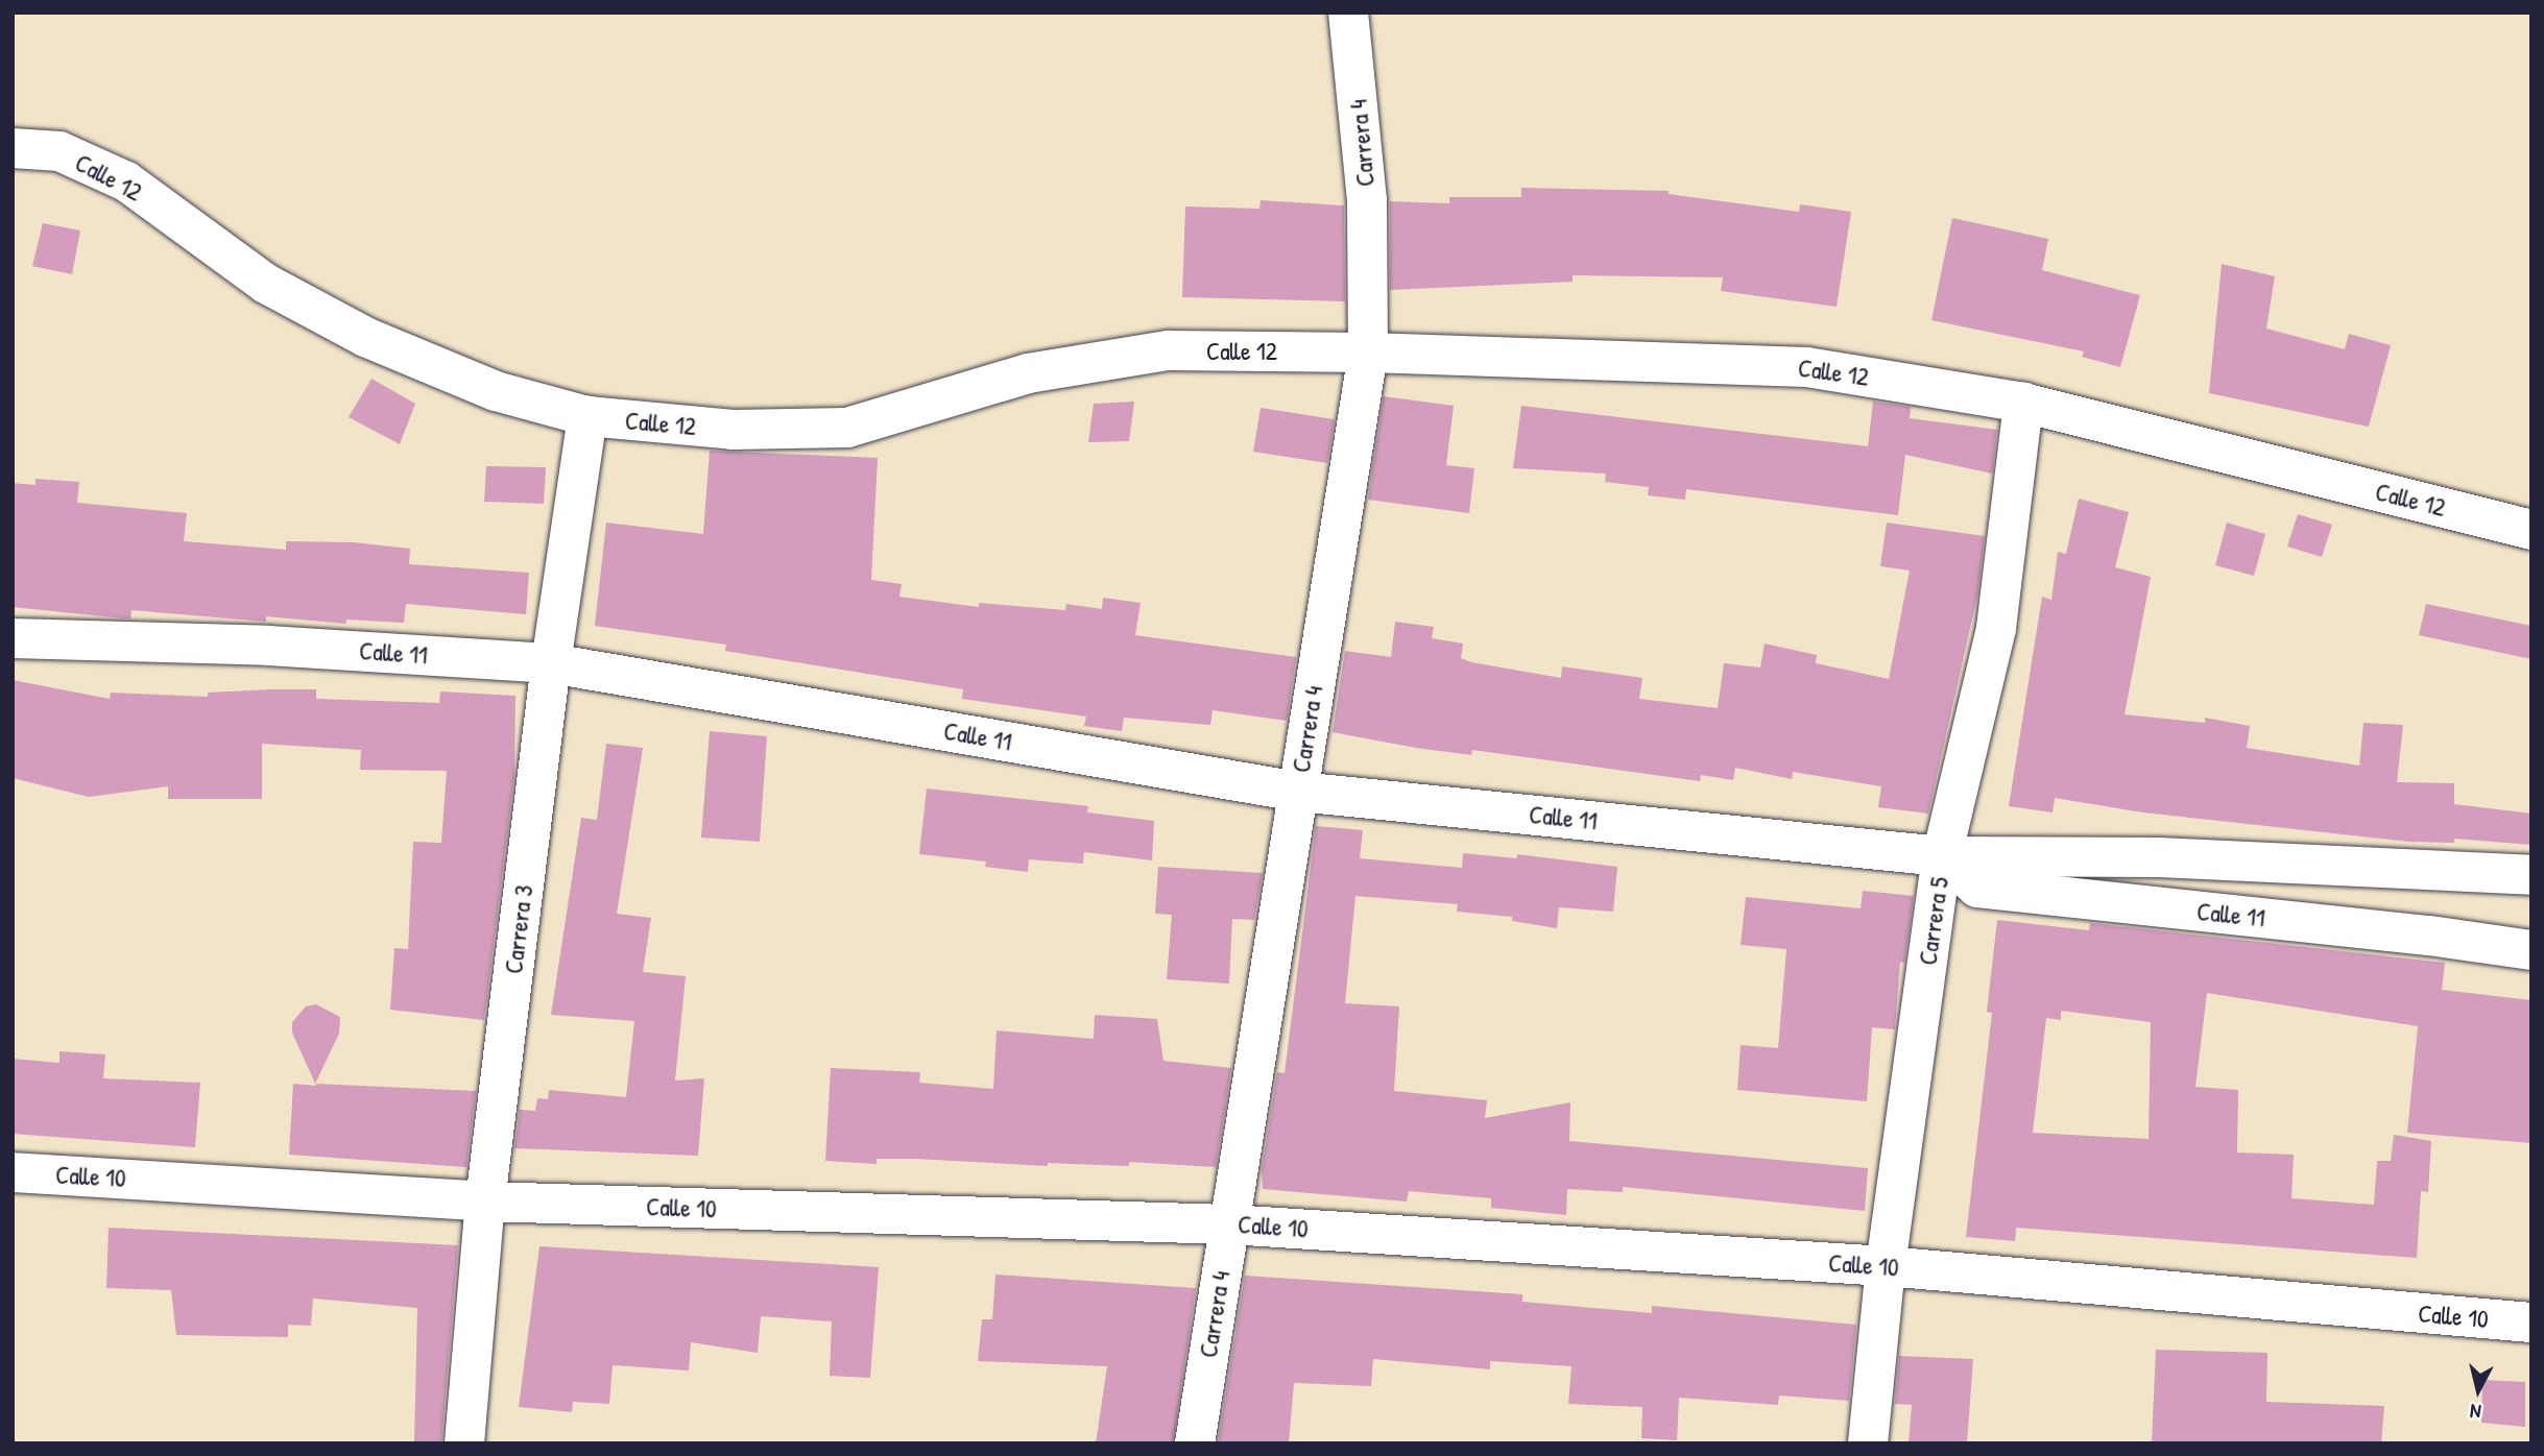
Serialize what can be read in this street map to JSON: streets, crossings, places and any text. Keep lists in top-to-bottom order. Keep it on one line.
{"streets":{"street":["Carrera 4","Calle 12","Calle 11","Carrera 5","Carrera 3","Calle 10"]},"crossings":[["Carrera 4","Calle 12"],["Carrera 4","Calle 11"],["Carrera 4","Calle 10"],["Calle 12","Carrera 5"],["Calle 12","Carrera 3"],["Calle 11","Carrera 5"],["Calle 11","Carrera 3"],["Carrera 5","Calle 10"],["Carrera 3","Calle 10"]],"north":"bottom"}
